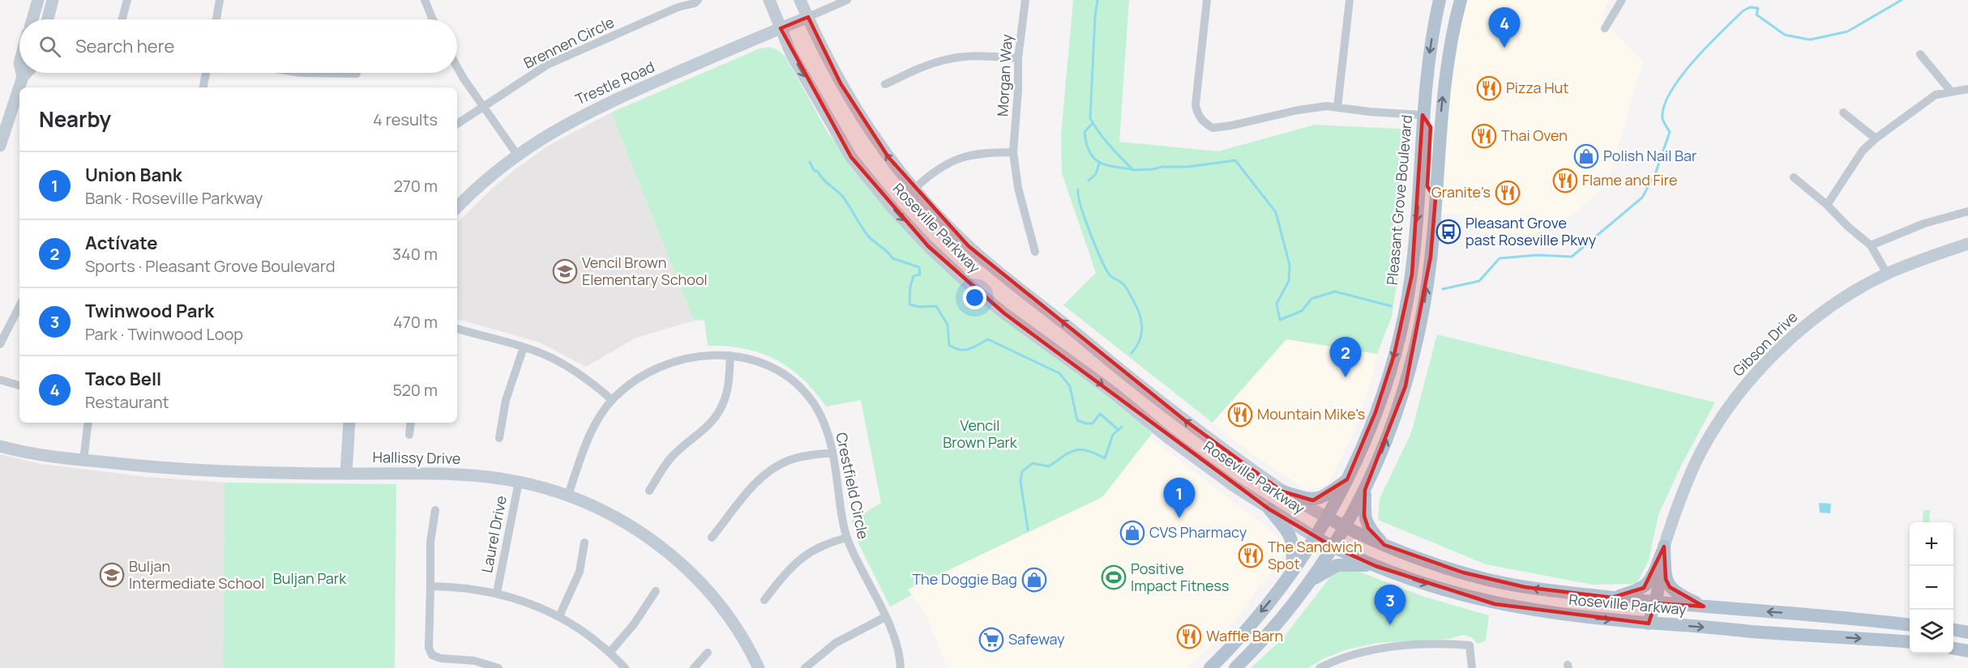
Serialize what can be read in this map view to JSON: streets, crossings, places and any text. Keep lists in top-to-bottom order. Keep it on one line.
{"streets":{"main road":["Pleasant Grove Boulevard","Roseville Parkway"],"street":["Brennen Circle","Morgan Way","Trestle Road","Gibson Drive","Hallissy Drive","Crestfield Circle","Laurel Drive"]},"crossings":[["Trestle Road","Roseville Parkway"],["Pleasant Grove Boulevard","Roseville Parkway"],["Hallissy Drive","Crestfield Circle"],["Hallissy Drive","Laurel Drive"]],"parks":["Vencil Brown Park","Buljan Park"],"places":{"restaurant":["Pizza Hut","Thai Oven","Flame and Fire","Granite's","Mountain Mike's","The Sandwich Spot","Waffle Barn"],"shop":["Polish Nail Bar","CVS Pharmacy","The Doggie Bag"],"bus stop":["Pleasant Grove past Roseville Pkwy"],"school or university":["Vencil Brown Elementary School","Buljan Intermediate School"],"sports":["Positive Impact Fitness"],"supermarket":["Safeway"]},"page":{"pins":["4","2","1","3"],"search":"Search here","heading":["Nearby","4 results"],"list":[{"mark":"1","name":"Union Bank","note":"Bank · Roseville Parkway","value":"270 m"},{"mark":"2","name":"Actívate","note":"Sports · Pleasant Grove Boulevard","value":"340 m"},{"mark":"3","name":"Twinwood Park","note":"Park · Twinwood Loop","value":"470 m"},{"mark":"4","name":"Taco Bell","note":"Restaurant","value":"520 m"}],"map_buttons":["+","−"]}}
